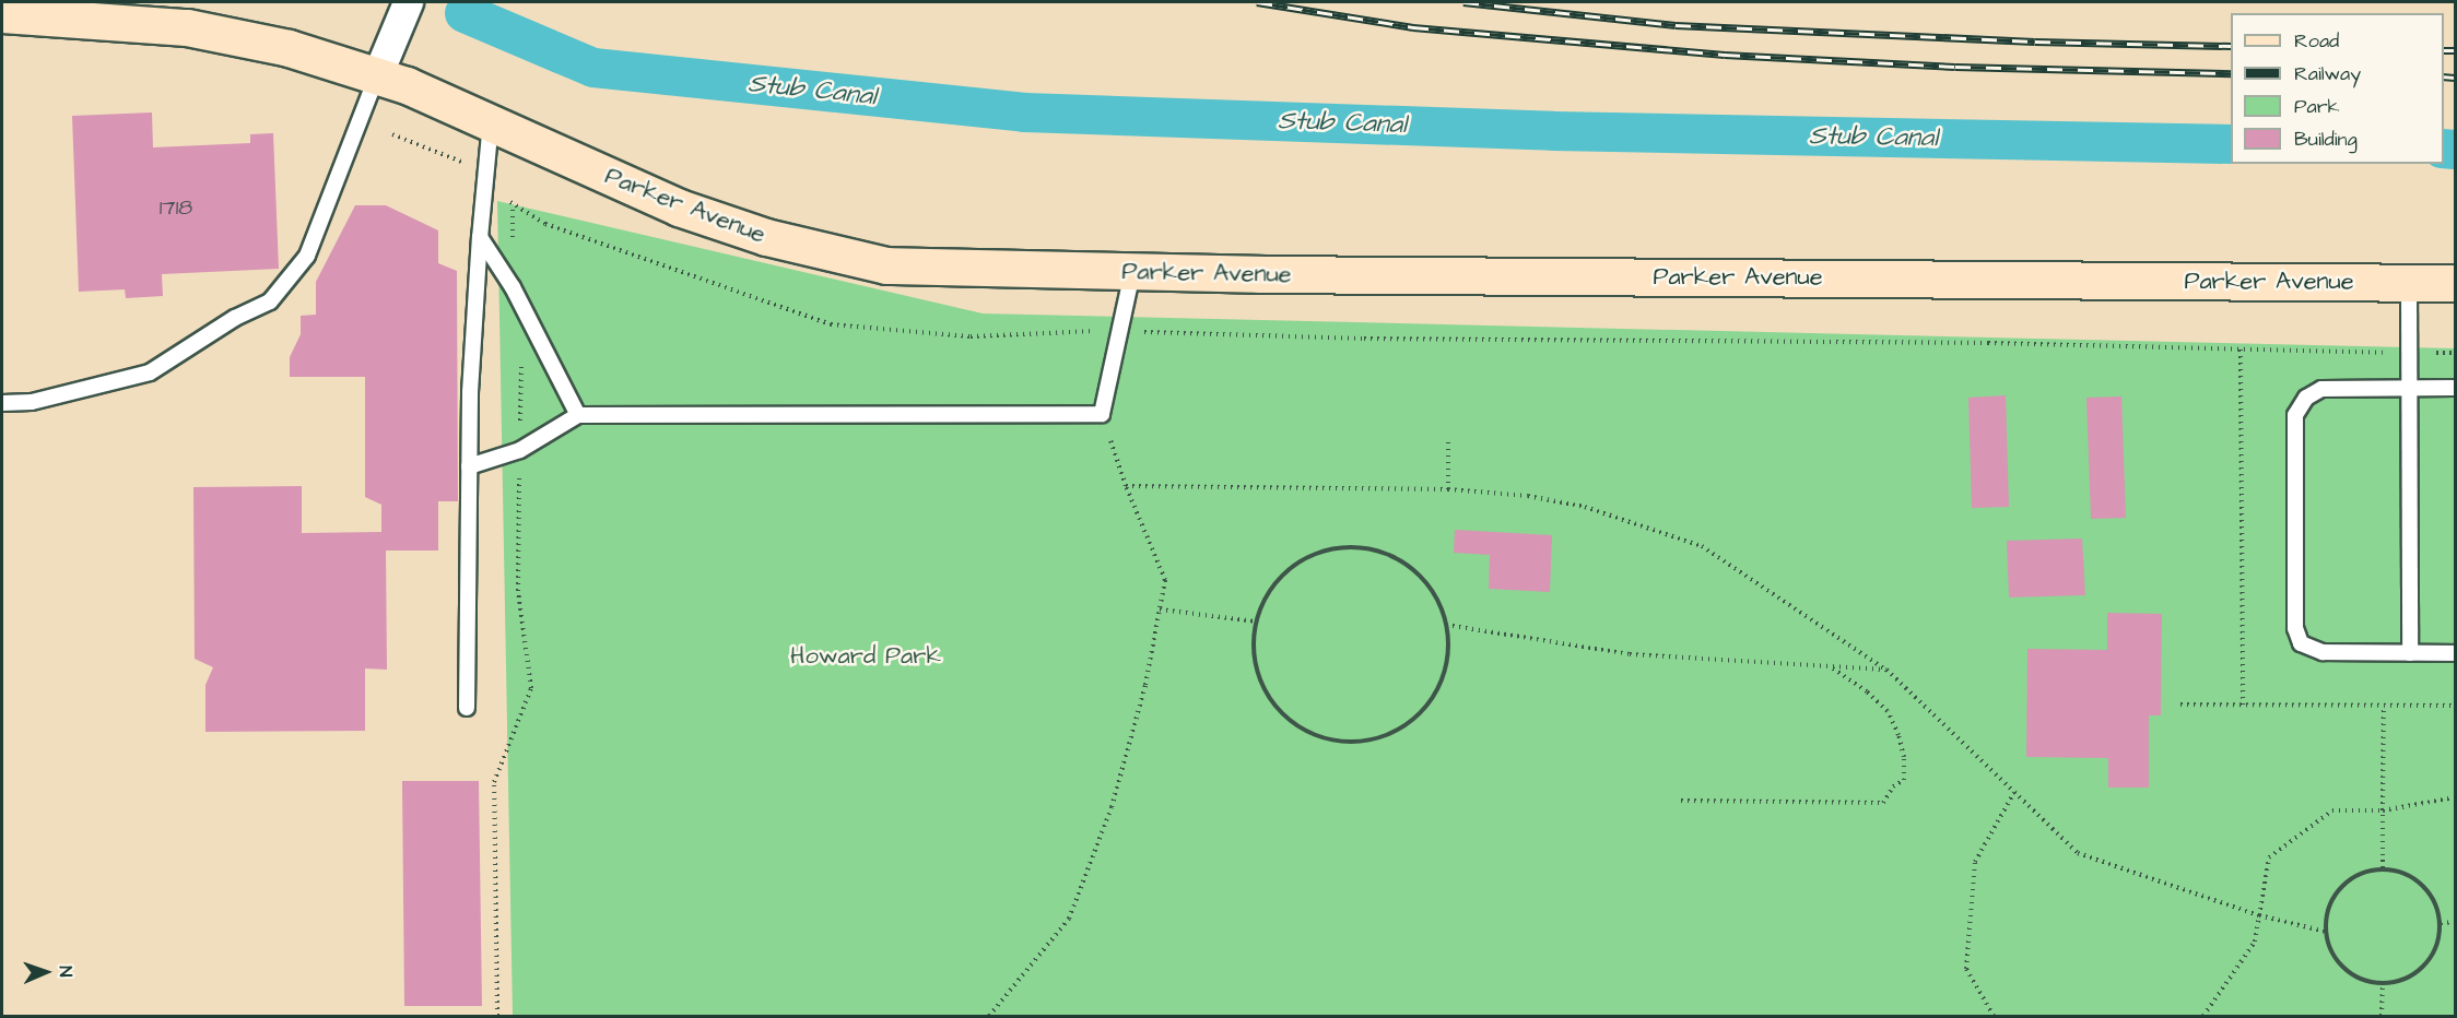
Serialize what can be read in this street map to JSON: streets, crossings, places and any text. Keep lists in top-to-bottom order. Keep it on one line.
{"streets":{"street":["Parker Avenue"]},"water":["Stub Canal"],"parks":["Howard Park"],"house_numbers":["1718"],"legend":["Road","Railway","Park","Building"],"north":"right"}
